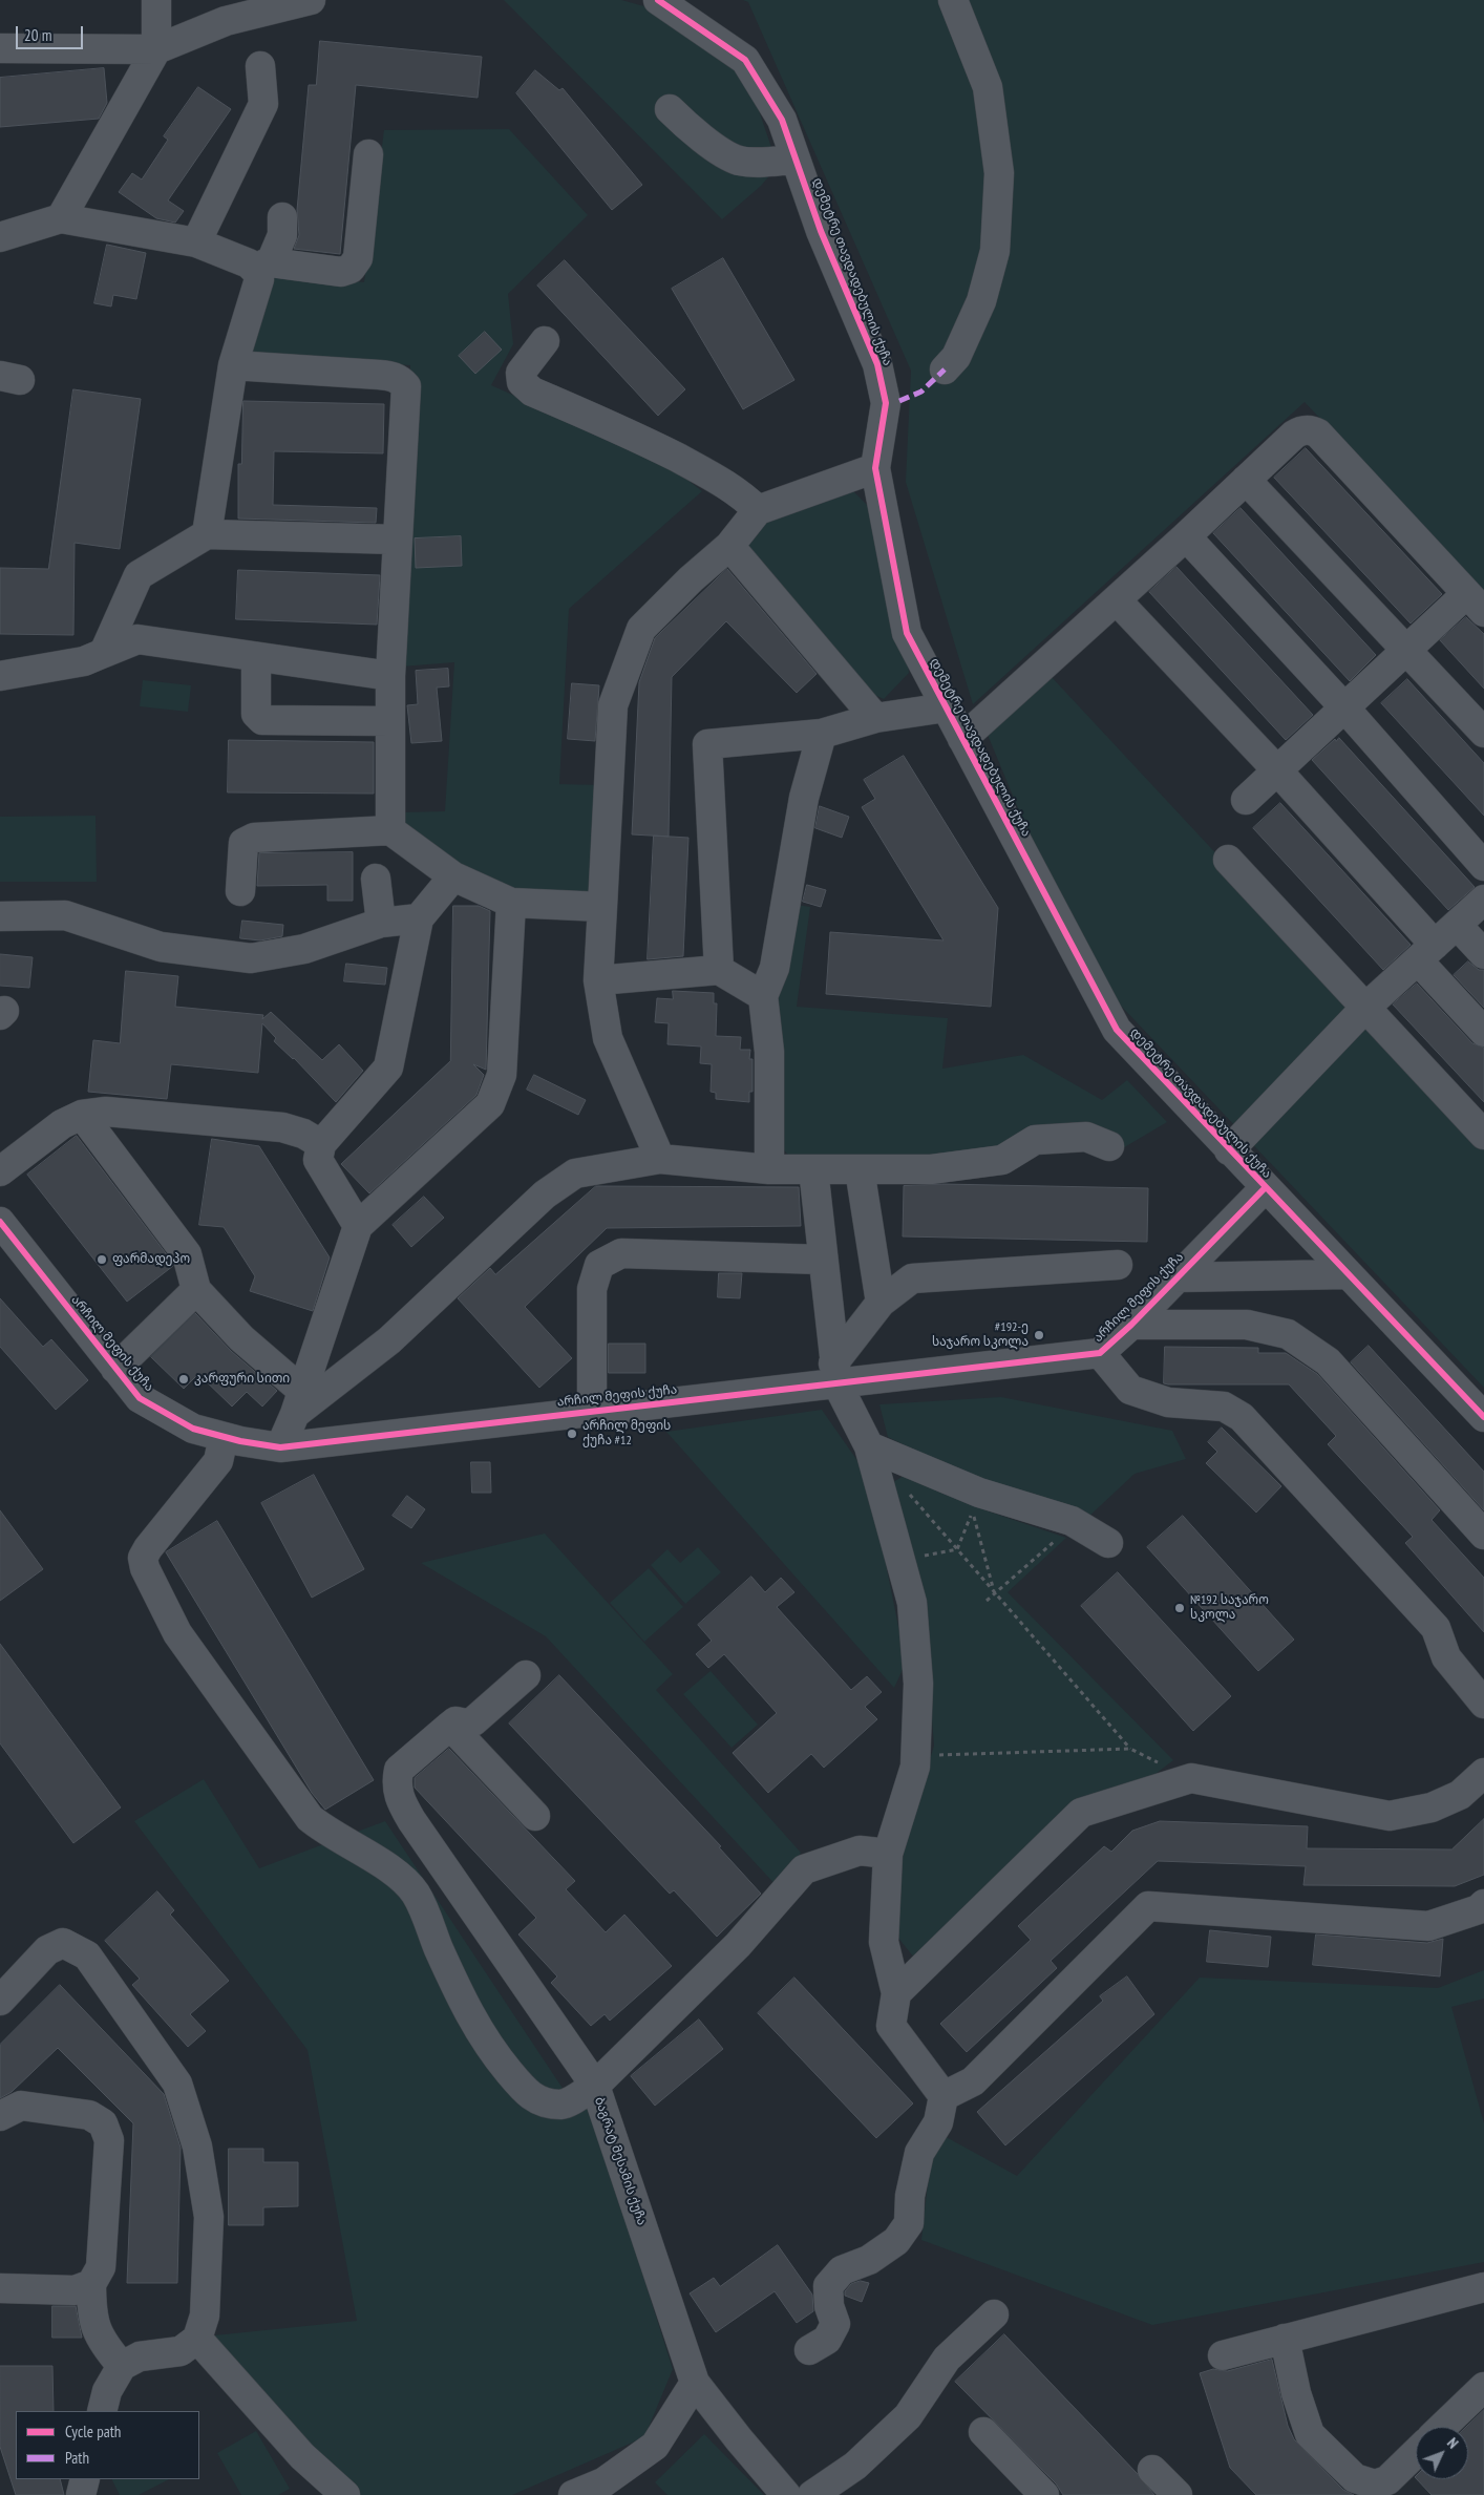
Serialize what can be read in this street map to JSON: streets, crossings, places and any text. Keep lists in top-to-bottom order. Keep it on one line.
{"streets":{"street":["დემეტრე თავდადებულის ქუჩა","არჩილ მეფის ქუჩა","ბაგრატ მესამის ქუჩა"]},"crossings":[["დემეტრე თავდადებულის ქუჩა","არჩილ მეფის ქუჩა"]],"places":["ფარმადეპო","#192-ე საჯარო სკოლა","კარფური სითი","არჩილ მეფის ქუჩა #12","№192 საჯარო სკოლა"],"legend":["Cycle path","Path"],"scale_bar":"20 m","north":"top right"}
